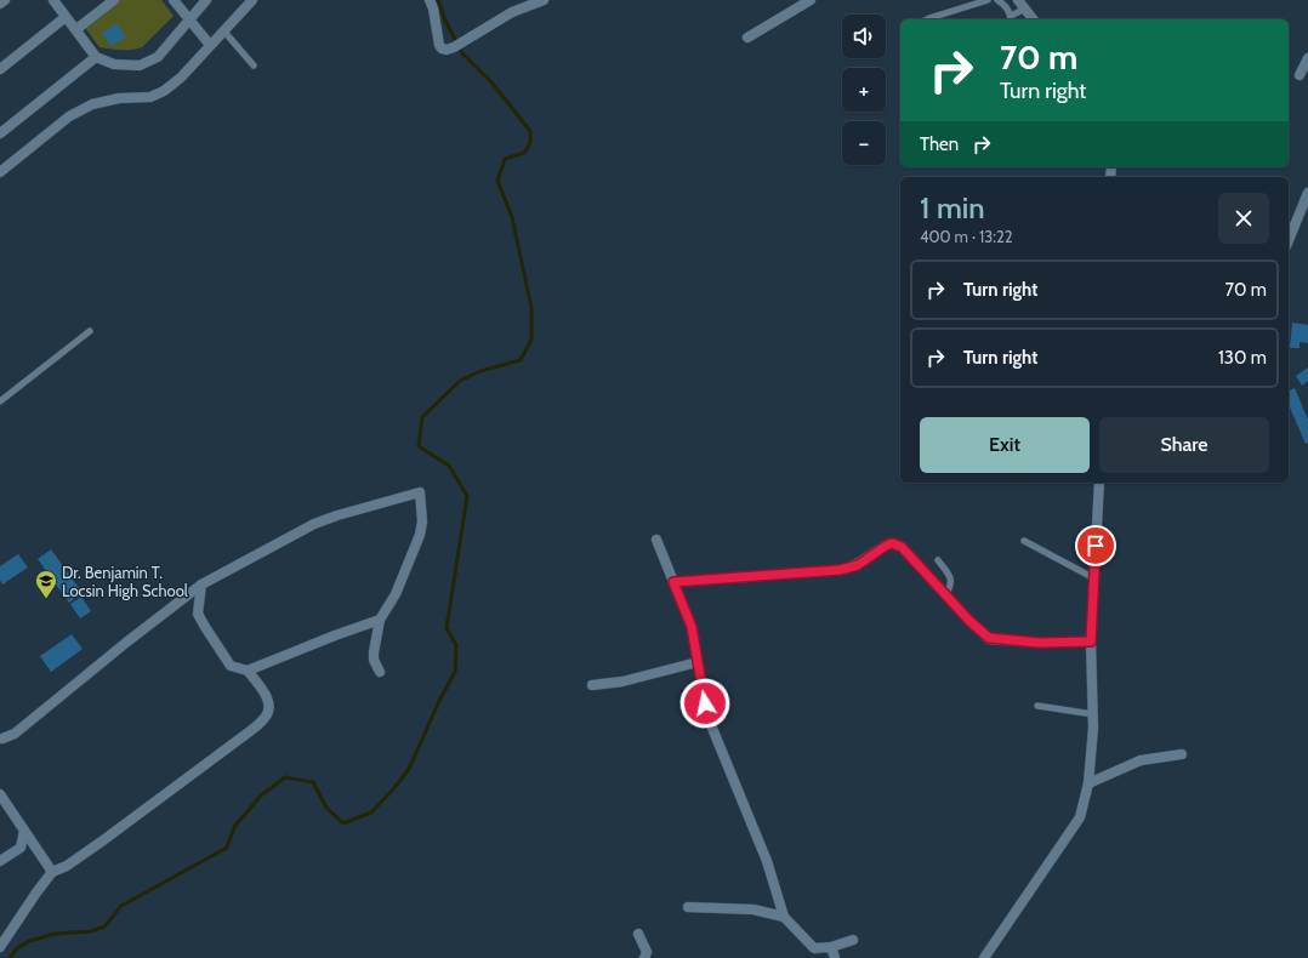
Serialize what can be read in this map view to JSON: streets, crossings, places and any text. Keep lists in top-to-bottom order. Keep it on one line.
{"places":{"school or university":["Dr. Benjamin T. Locsin High School"]},"page":{"map_buttons":["+","−"],"turn":["70 m","Turn right"],"then":"Then","heading":["1 min","400 m · 13:22"],"list":[{"name":"Turn right","value":"70 m"},{"name":"Turn right","value":"130 m"}],"buttons":["Exit","Share"]}}
